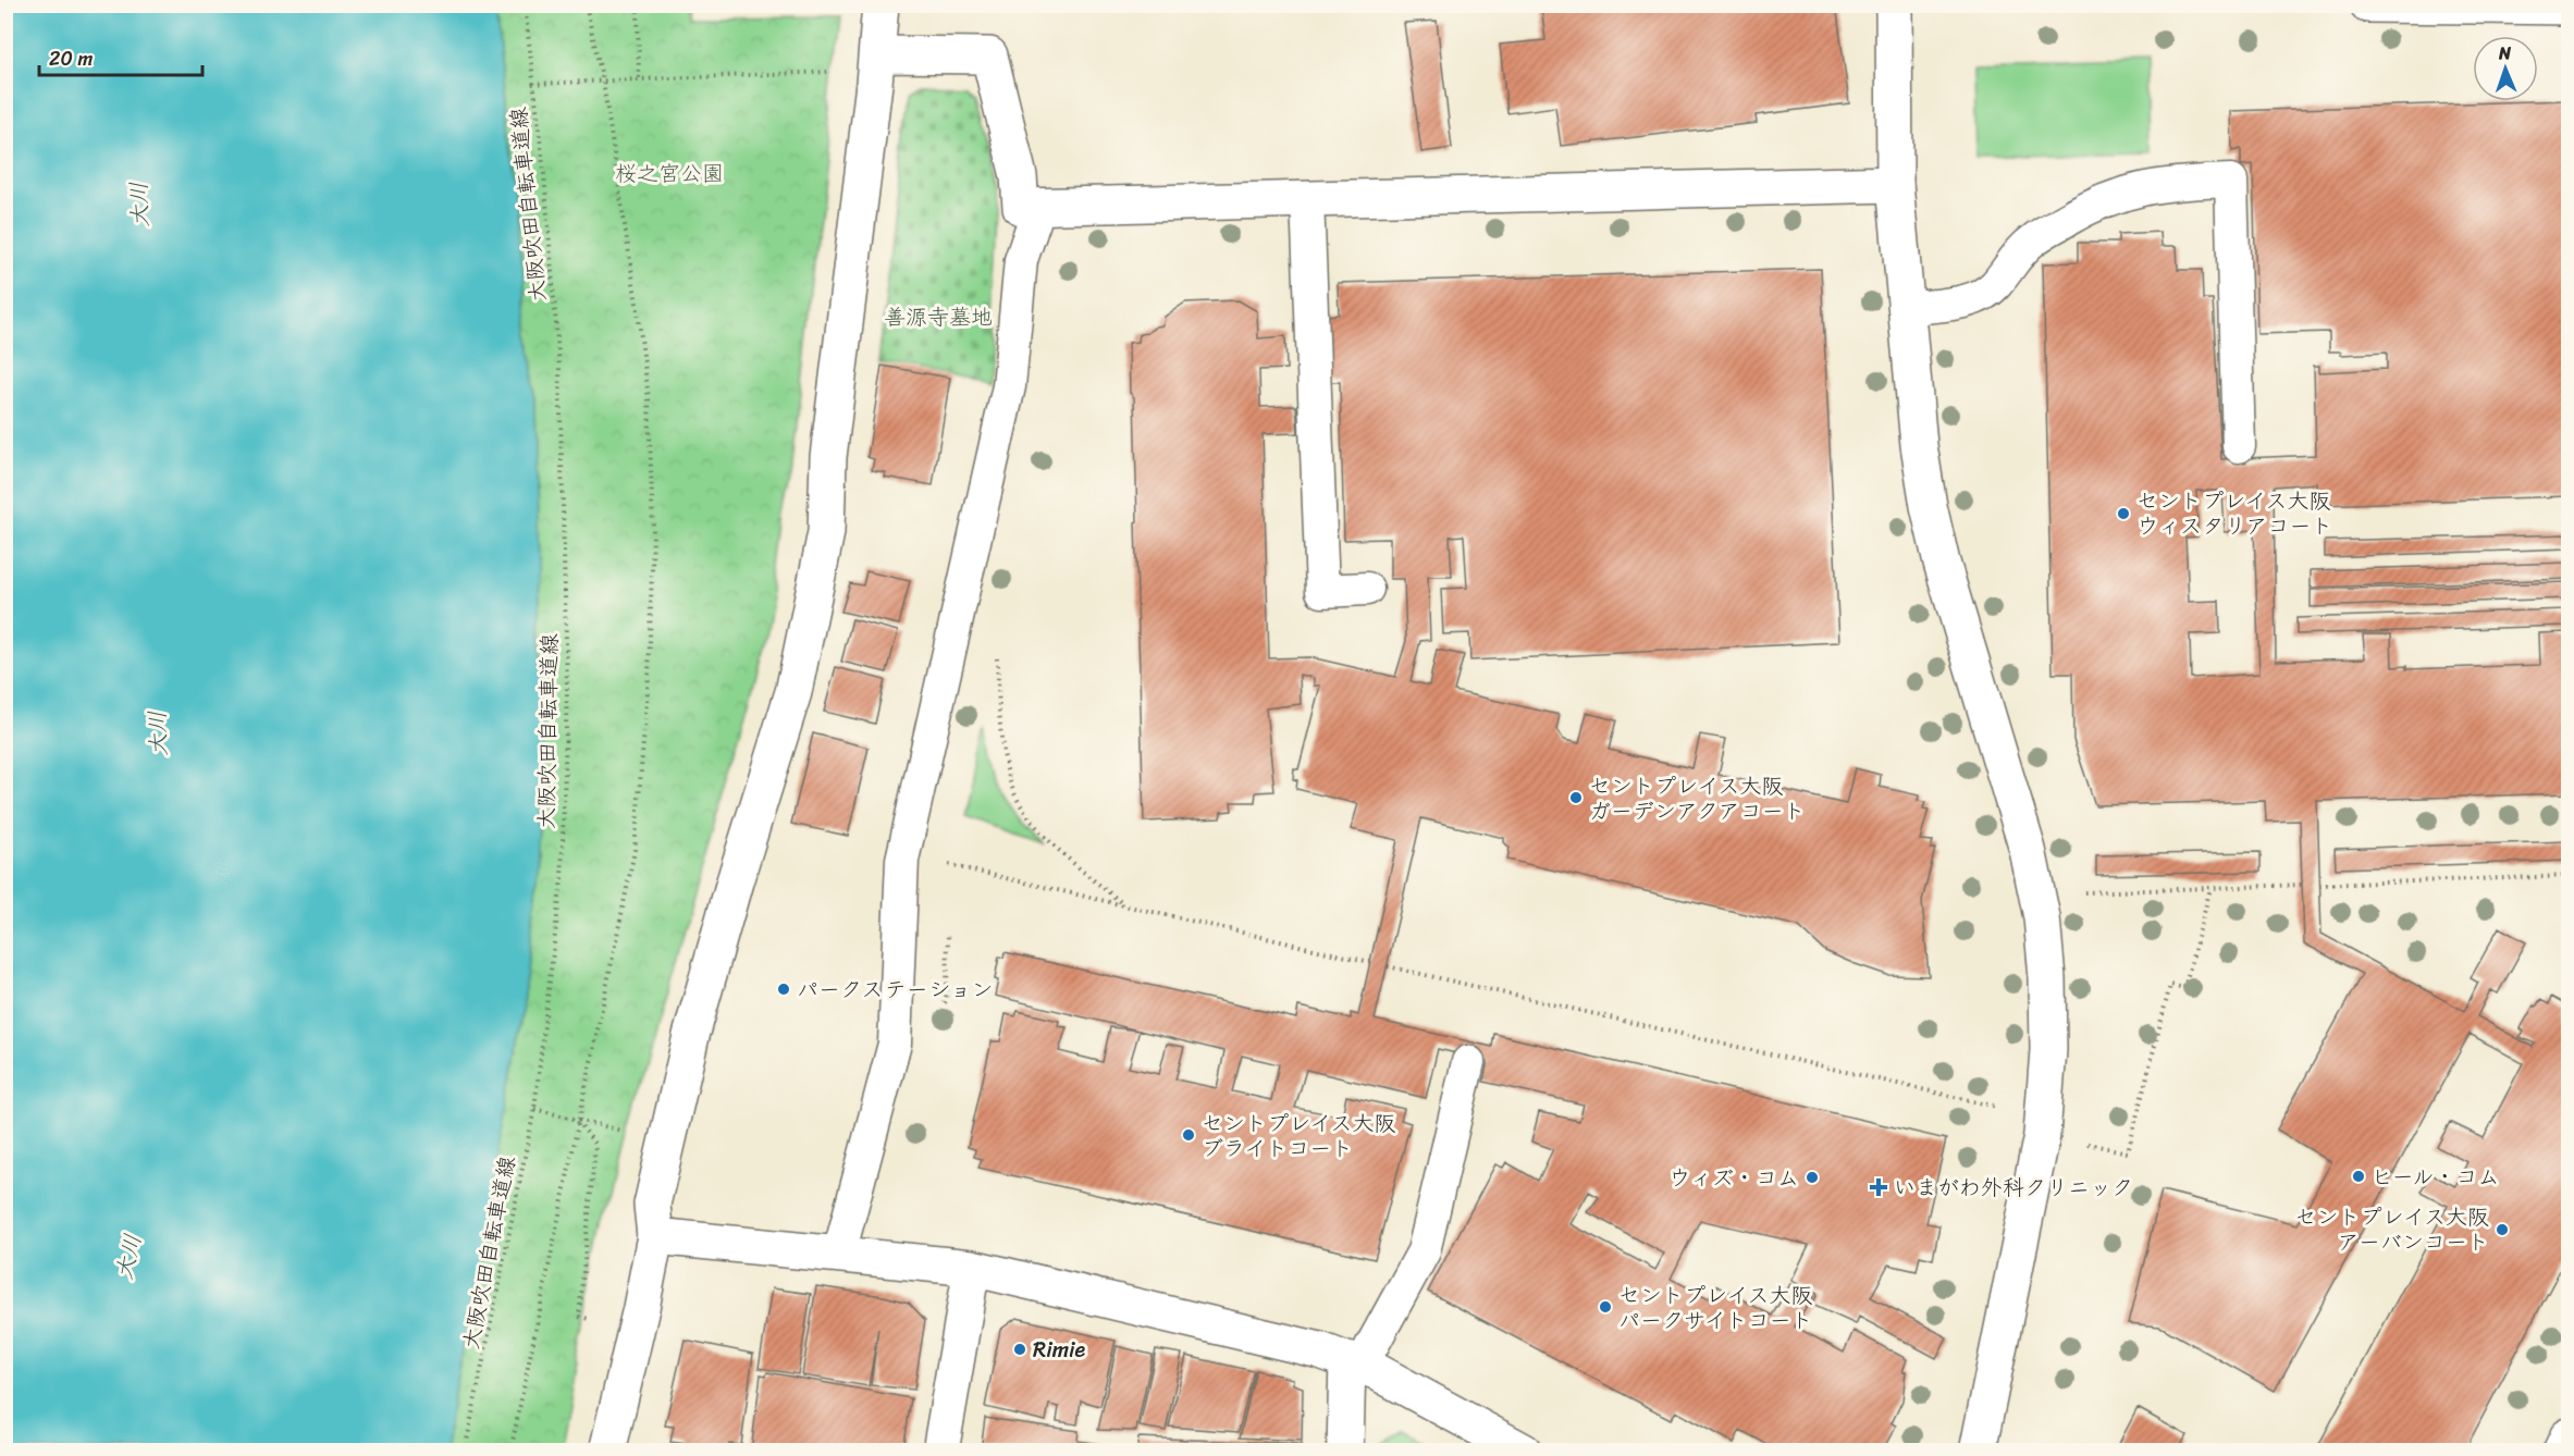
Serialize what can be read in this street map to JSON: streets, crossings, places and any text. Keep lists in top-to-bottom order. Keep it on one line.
{"streets":{"path":["大阪吹田自転車道線"]},"water":["大川"],"parks":["桜之宮公園","善源寺墓地"],"places":{"other":["セントプレイス大阪 ウィスタリアコート","セントプレイス大阪 ガーデンアクアコート","パークステーション","セントプレイス大阪 ブライトコート","ヒール・コム","ウィズ・コム","セントプレイス大阪 アーバンコート","セントプレイス大阪 パークサイトコート","Rimie"],"health":["いまがわ外科クリニック"]},"scale_bar":"20 m","north":"top"}
